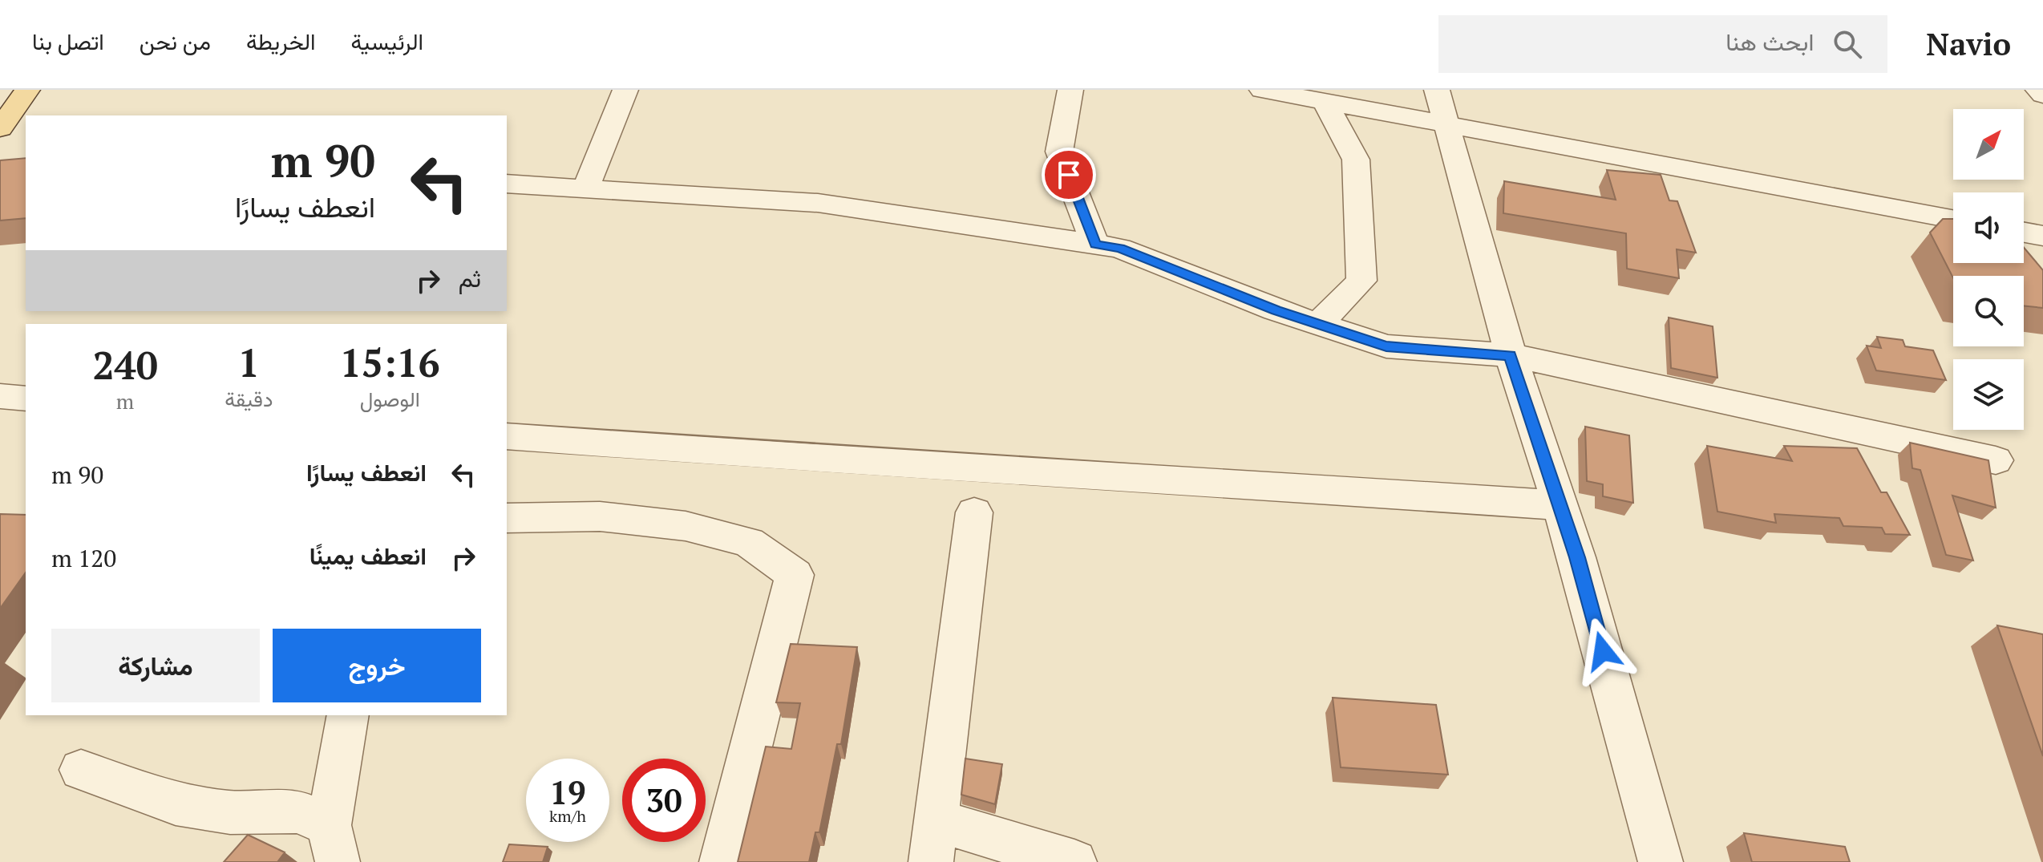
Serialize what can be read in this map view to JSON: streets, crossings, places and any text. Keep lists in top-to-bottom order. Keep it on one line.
{"north":"top right","page":{"header":"Navio","search":"ابحث هنا","nav":["الرئيسية","الخريطة","من نحن","اتصل بنا"],"turn":["90 m","انعطف يسارًا"],"then":"ثم","eta":["15:16","الوصول","1","دقيقة","240","m"],"list":[{"name":"انعطف يسارًا","value":"90 m"},{"name":"انعطف يمينًا","value":"120 m"}],"buttons":["خروج","مشاركة"],"speed":"19 km/h","limit":"30"}}
